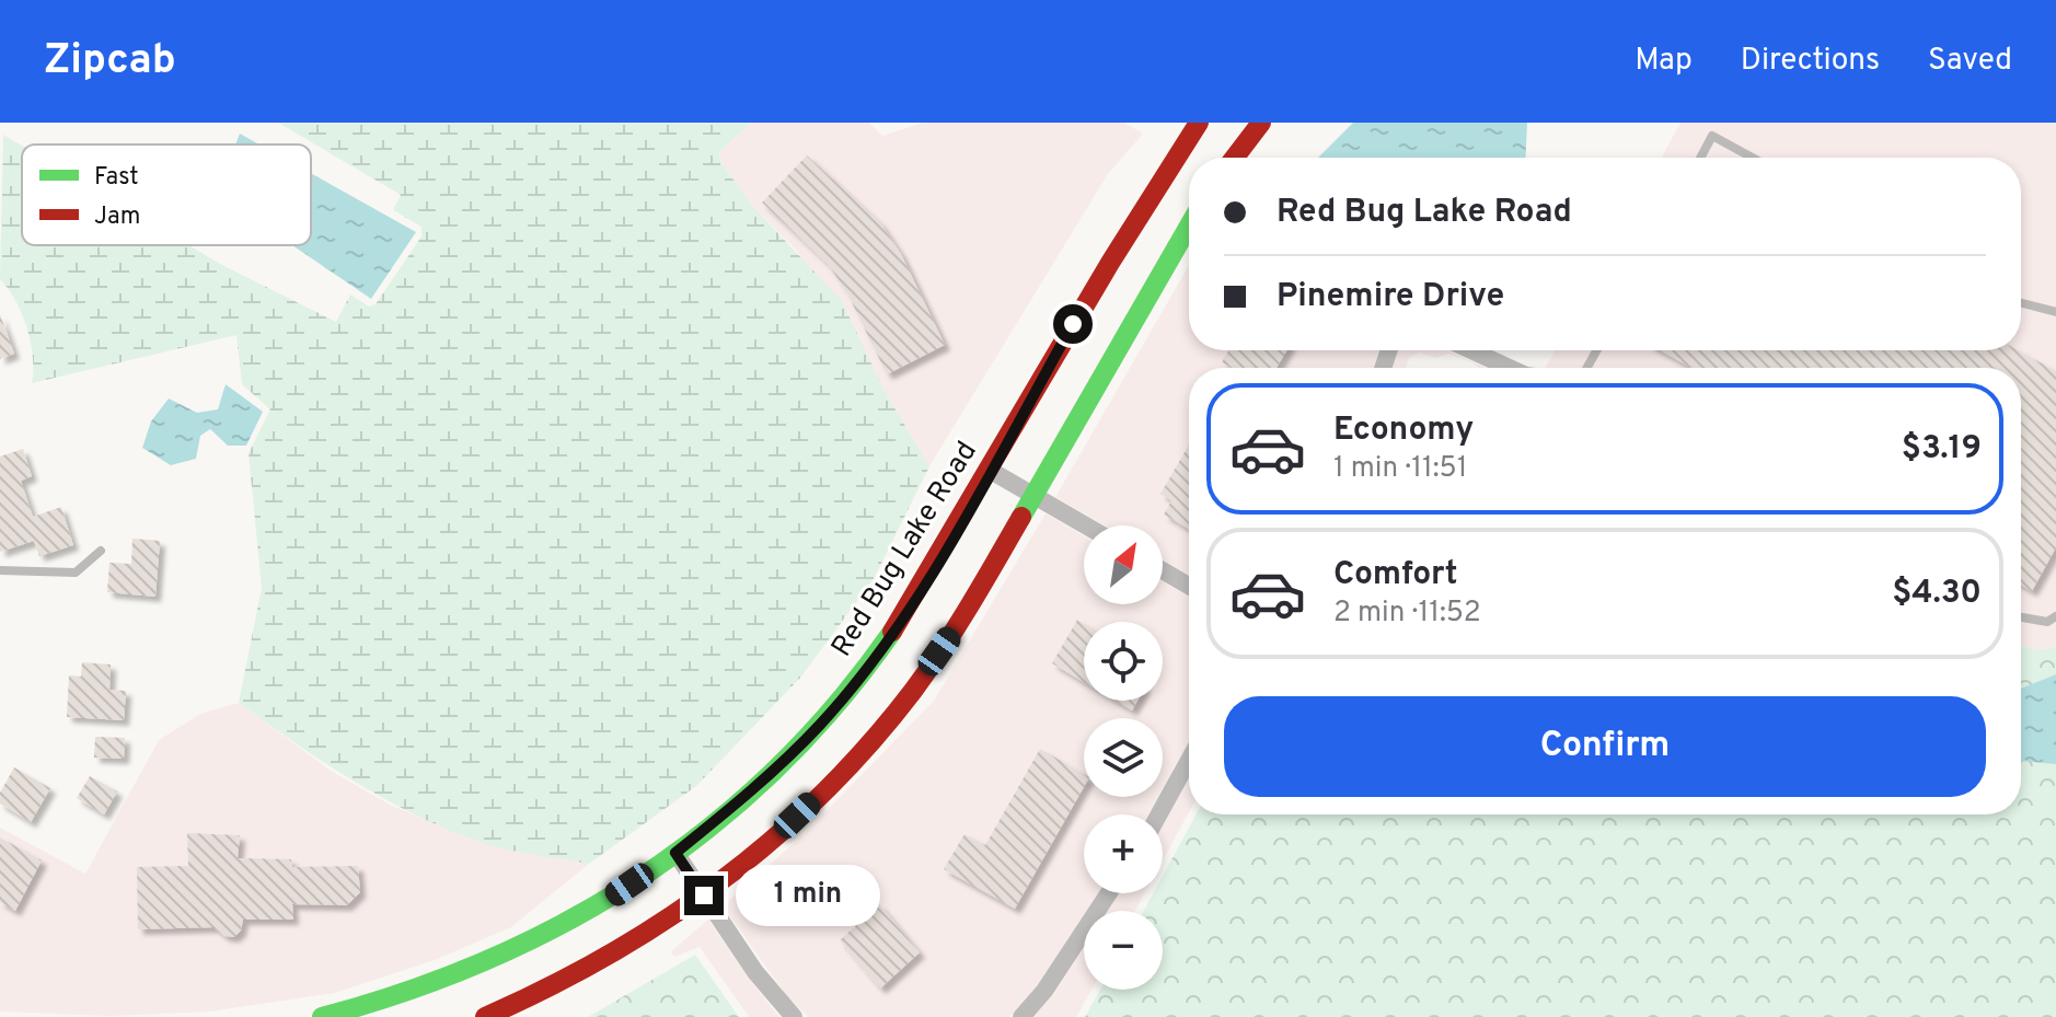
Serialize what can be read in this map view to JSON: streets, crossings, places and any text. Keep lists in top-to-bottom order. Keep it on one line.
{"streets":{"main road":["Red Bug Lake Road"]},"legend":["Fast","Jam"],"north":"top right","page":{"header":"Zipcab","nav":["Map","Directions","Saved"],"banner":["Red Bug Lake Road","Pinemire Drive"],"list":[{"name":"Economy","note":"1 min · 11:51","value":"$3.19"},{"name":"Comfort","note":"2 min · 11:52","value":"$4.30"}],"map_buttons":["+","−"],"buttons":"Confirm","bubble":"1 min"}}
